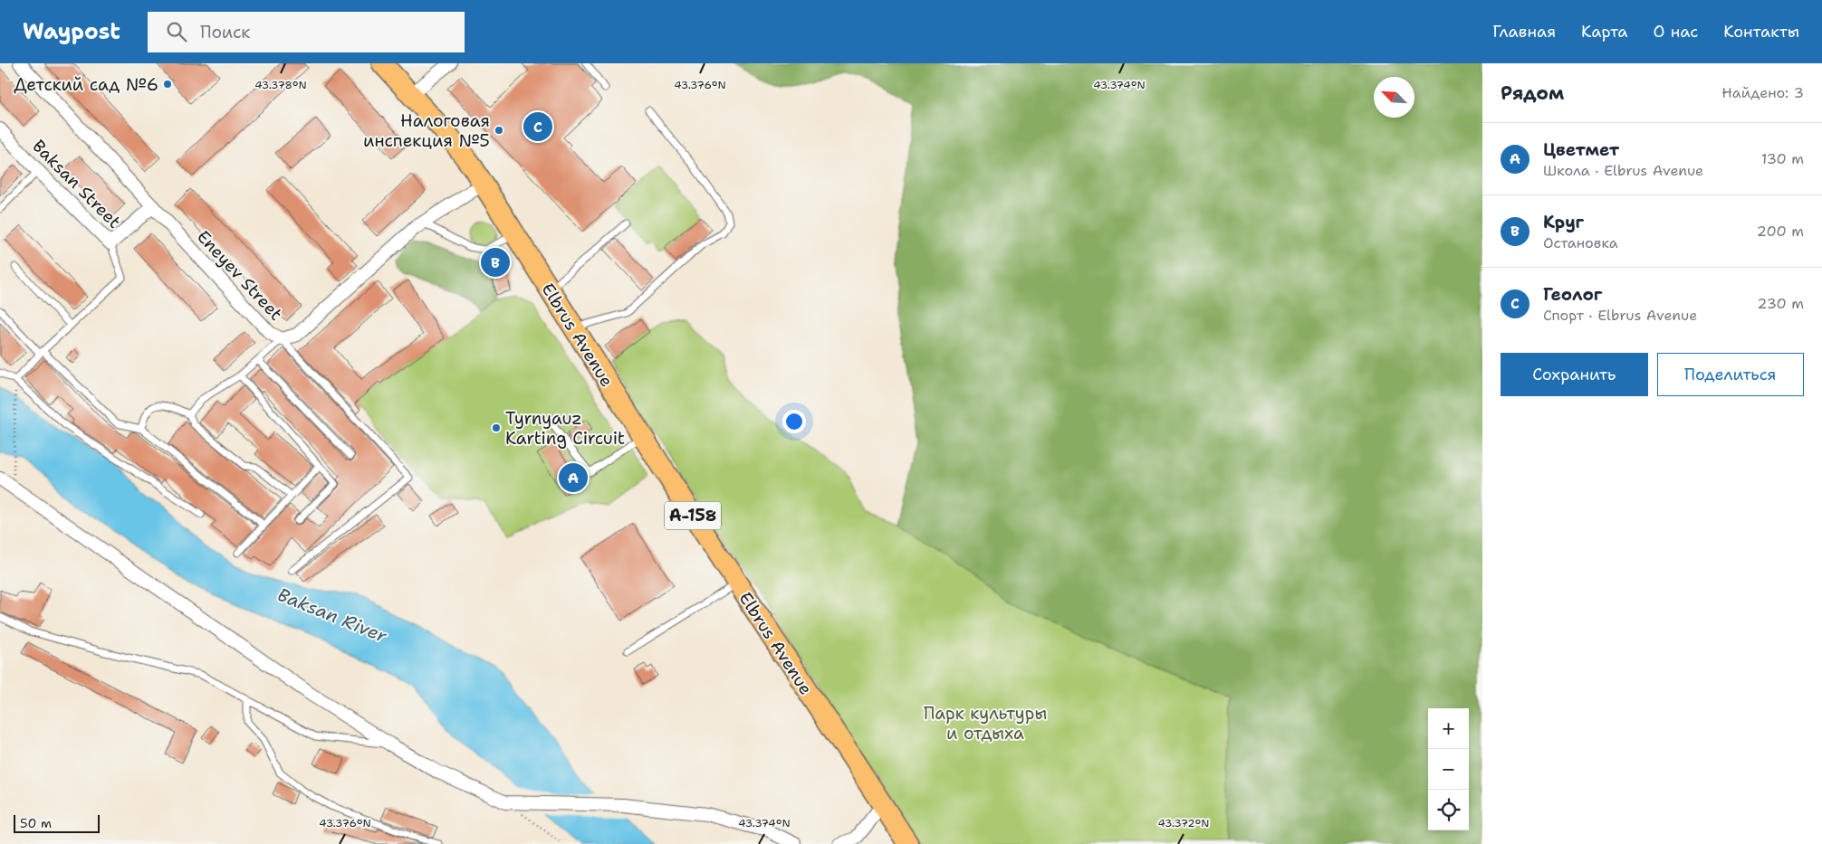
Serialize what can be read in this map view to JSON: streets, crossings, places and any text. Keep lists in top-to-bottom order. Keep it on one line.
{"streets":{"main road":["Elbrus Avenue","А-158"],"street":["Baksan Street","Eneyev Street"]},"crossings":[["Baksan Street","Eneyev Street"],["Eneyev Street","Elbrus Avenue"]],"water":["Baksan River"],"parks":["Парк культуры и отдыха"],"places":["Детский сад №6","Налоговая инспекция №5","Tyrnyauz Karting Circuit"],"scale_bar":"50 m","north":"top left","page":{"header":"Waypost","search":"Поиск","nav":["Главная","Карта","О нас","Контакты"],"heading":["Рядом","Найдено: 3"],"pins":["C","B","A"],"list":[{"mark":"A","name":"Цветмет","note":"Школа · Elbrus Avenue","value":"130 m"},{"mark":"B","name":"Круг","note":"Остановка","value":"200 m"},{"mark":"C","name":"Геолог","note":"Спорт · Elbrus Avenue","value":"230 m"}],"buttons":["Сохранить","Поделиться"],"map_buttons":["+","−"],"scale":"50 m"},"coordinates":["43.378°N","43.376°N","43.374°N","43.372°N"]}
